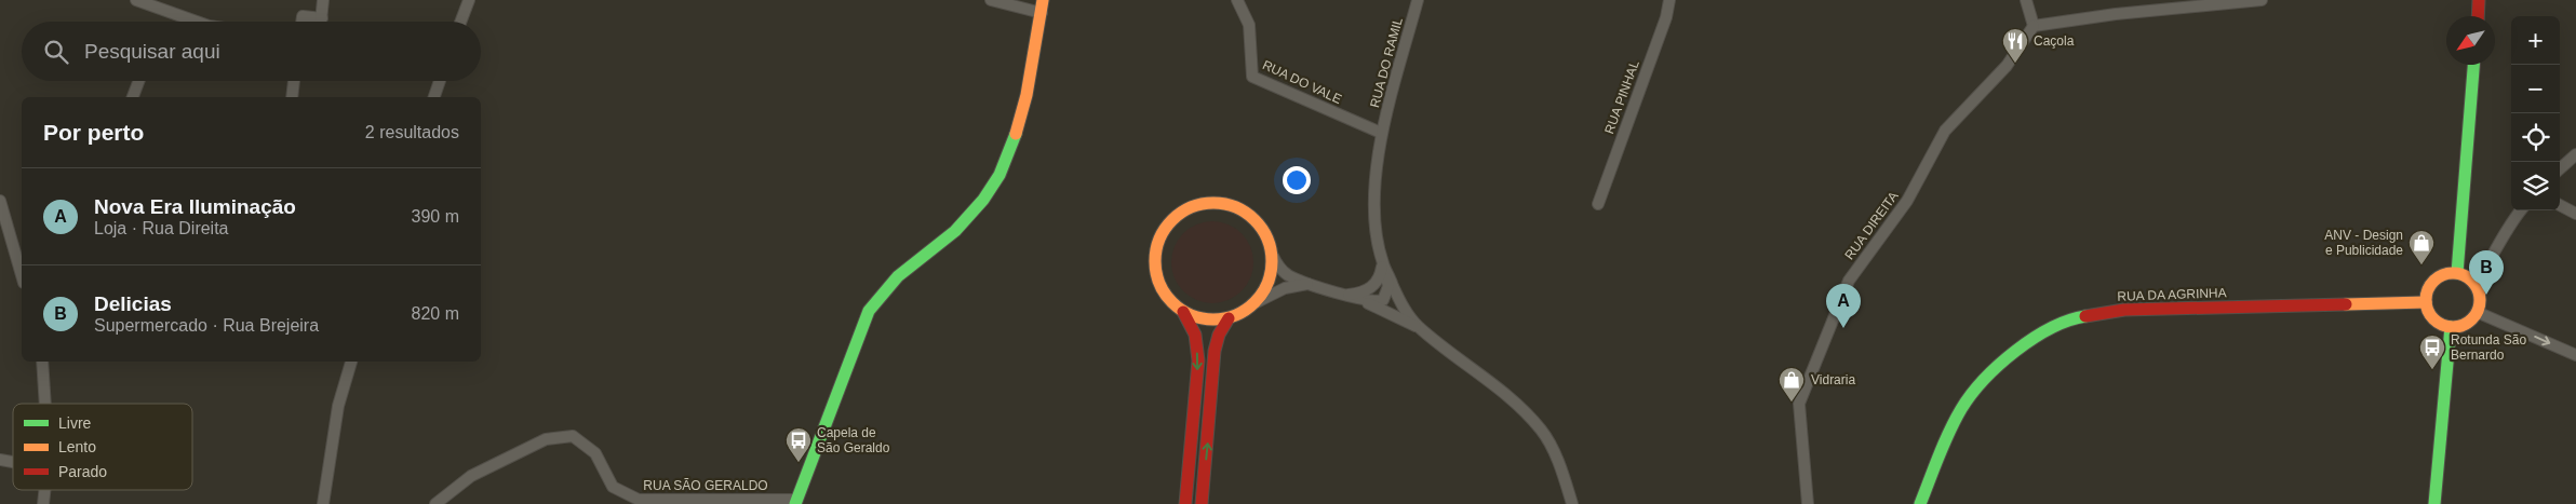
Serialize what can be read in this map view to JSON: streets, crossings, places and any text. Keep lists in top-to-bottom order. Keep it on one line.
{"streets":{"main road":["RUA DA AGRINHA"],"street":["RUA DO RAMIL","RUA DO VALE","RUA PINHAL","RUA DIREITA","RUA SÃO GERALDO"]},"crossings":[["RUA DO RAMIL","RUA DO VALE"]],"places":{"restaurant":["Caçola"],"shop":["ANV - Design e Publicidade","Vidraria"],"bus stop":["Rotunda São Bernardo","Capela de São Geraldo"]},"legend":["Livre","Lento","Parado"],"north":"bottom left","page":{"map_buttons":["+","−"],"search":"Pesquisar aqui","heading":["Por perto","2 resultados"],"list":[{"mark":"A","name":"Nova Era Iluminação","note":"Loja · Rua Direita","value":"390 m"},{"mark":"B","name":"Delicias","note":"Supermercado · Rua Brejeira","value":"820 m"}],"pins":["B","A"]}}
